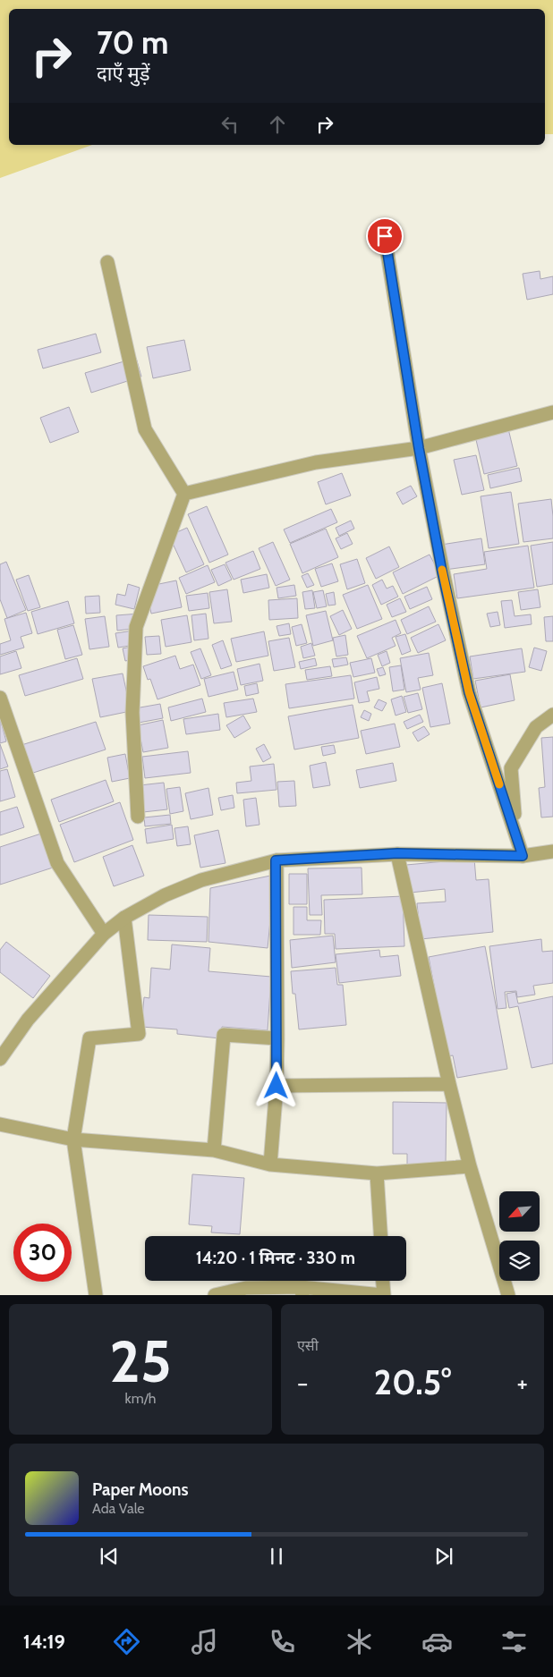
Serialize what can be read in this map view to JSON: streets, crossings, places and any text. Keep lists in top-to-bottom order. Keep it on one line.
{"north":"bottom left","page":{"turn":["70 m","दाएँ मुड़ें"],"limit":"30","trip":"14:20 · 1 मिनट · 330 m","tile":[["25","km/h"],"एसी"],"heat":["−","20.5°","+"],"song":["Paper Moons","Ada Vale"],"tabs":"14:19"}}
